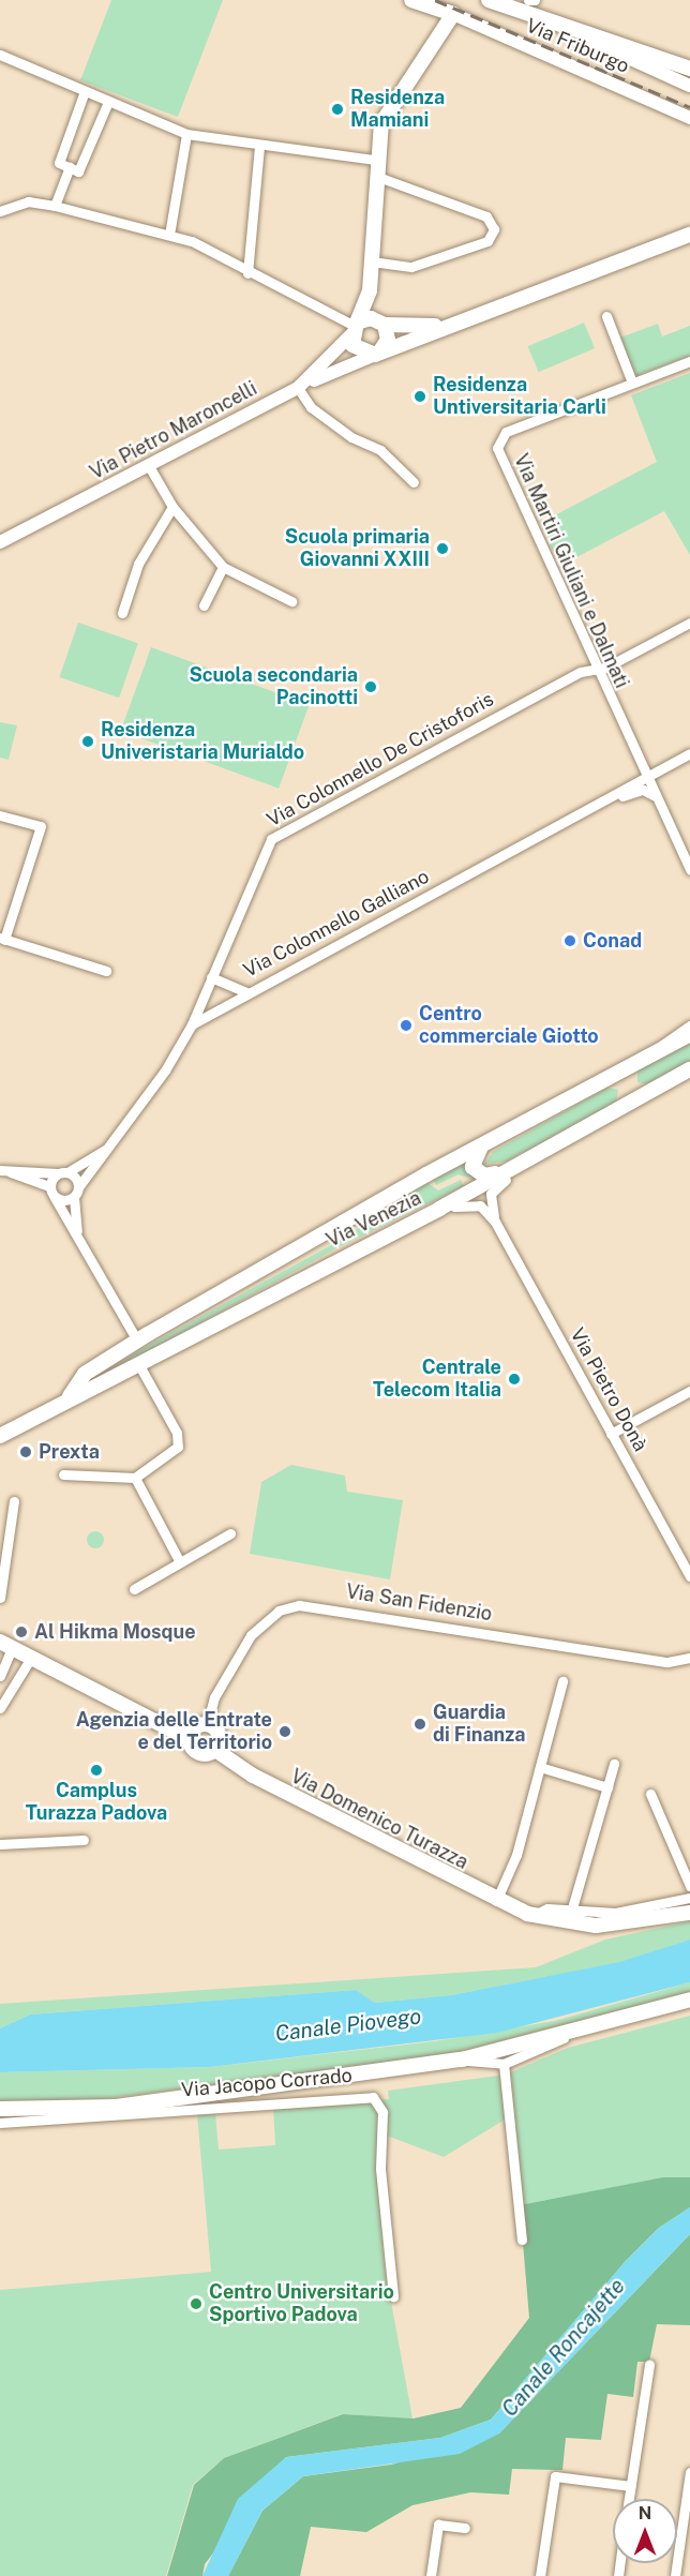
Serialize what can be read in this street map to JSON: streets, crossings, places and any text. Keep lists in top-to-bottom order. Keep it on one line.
{"streets":{"main road":["Via Friburgo","Via Pietro Maroncelli","Via Venezia","Via Domenico Turazza","Via Jacopo Corrado"],"street":["Via Martiri Giuliani e Dalmati","Via Colonnello De Cristoforis","Via Colonnello Galliano","Via Pietro Donà","Via San Fidenzio"]},"crossings":[["Via Friburgo","Via Pietro Maroncelli"],["Via Martiri Giuliani e Dalmati","Via Colonnello De Cristoforis"],["Via Martiri Giuliani e Dalmati","Via Colonnello Galliano"],["Via Colonnello De Cristoforis","Via Colonnello Galliano"],["Via Venezia","Via Pietro Donà"],["Via San Fidenzio","Via Domenico Turazza"]],"water":["Canale Piovego","Canale Roncajette"],"places":["Residenza Mamiani","Residenza Untiversitaria Carli","Scuola primaria Giovanni XXIII","Scuola secondaria Pacinotti","Residenza Univeristaria Murialdo","Conad","Centro commerciale Giotto","Centrale Telecom Italia","Prexta","Al Hikma Mosque","Guardia di Finanza","Agenzia delle Entrate e del Territorio","Camplus Turazza Padova","Centro Universitario Sportivo Padova"],"north":"top"}
